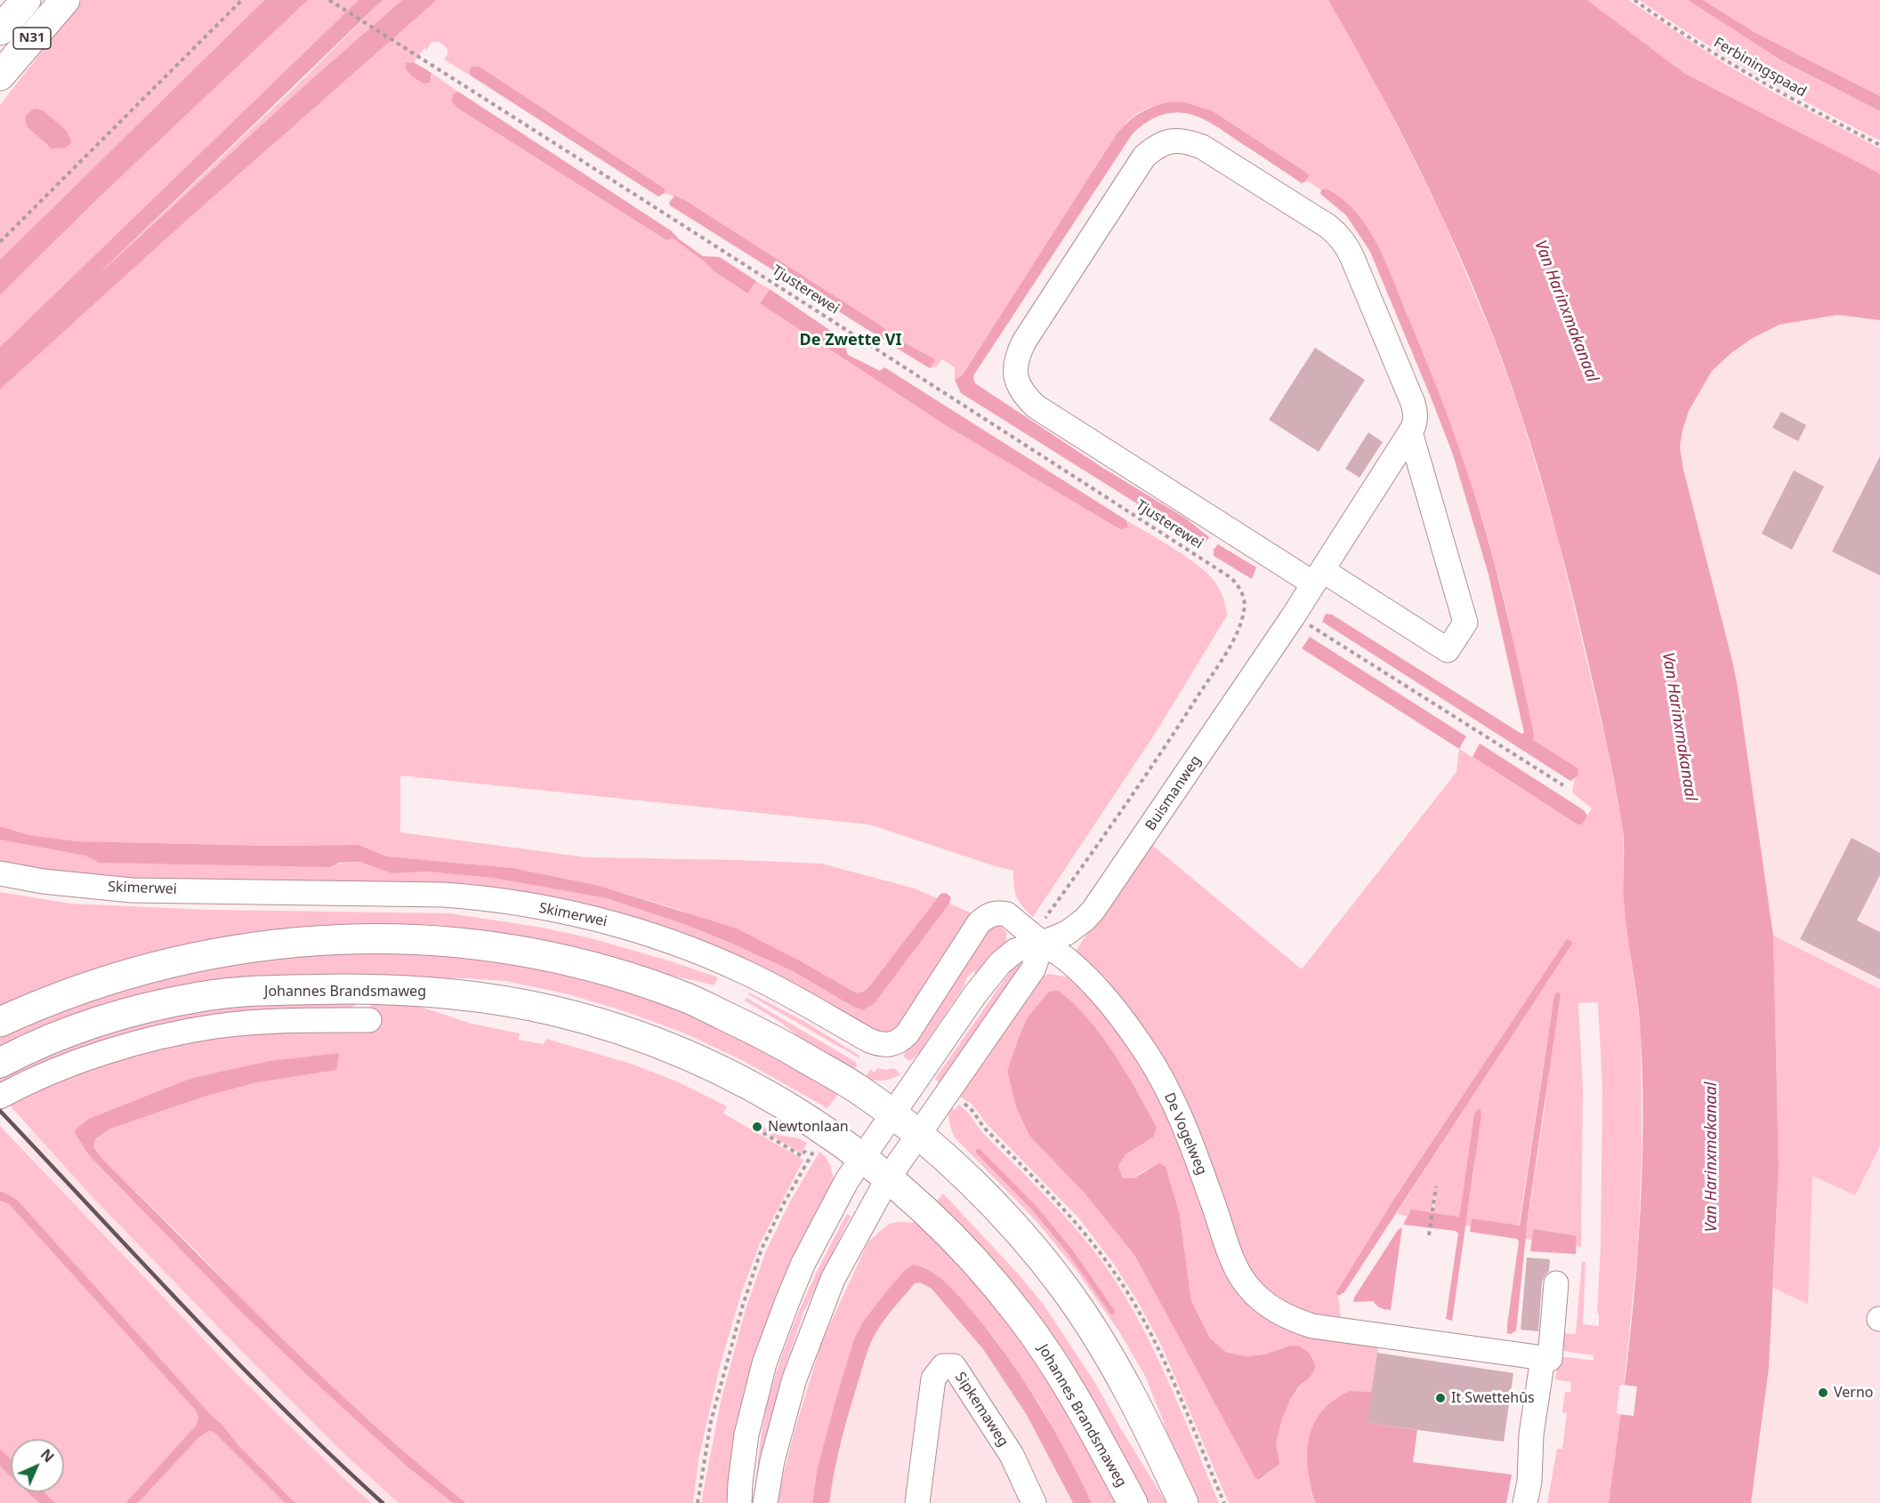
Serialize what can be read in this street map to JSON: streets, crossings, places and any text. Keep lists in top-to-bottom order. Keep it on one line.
{"streets":{"main road":["N31","Johannes Brandsmaweg"],"street":["Buismanweg","Skimerwei","De Vogelweg","Sipkemaweg"],"path":["Ferbiningspaad","Tjusterewei"]},"crossings":[["Tjusterewei","Buismanweg"],["Tjusterewei","Skimerwei"],["Tjusterewei","De Vogelweg"],["Buismanweg","Skimerwei"],["Buismanweg","Johannes Brandsmaweg"],["Buismanweg","De Vogelweg"],["Skimerwei","De Vogelweg"]],"districts":["De Zwette VI"],"water":["Van Harinxmakanaal"],"places":["Newtonlaan","Verno","It Swettehûs"],"north":"top right"}
